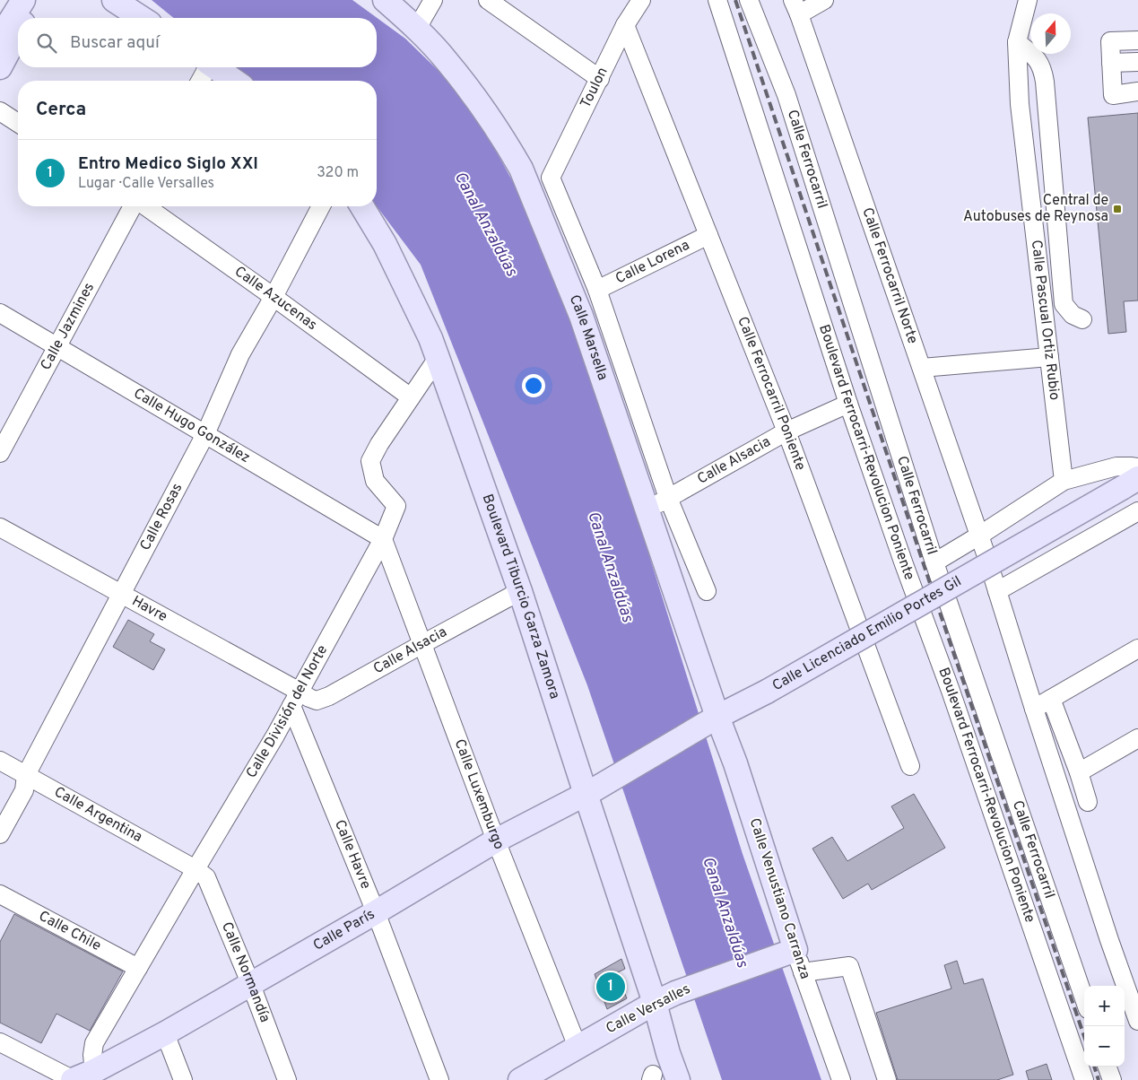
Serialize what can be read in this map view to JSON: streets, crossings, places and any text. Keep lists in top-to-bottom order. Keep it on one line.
{"streets":{"main road":["Calle Marsella","Boulevard Tiburcio Garza Zamora","Calle Licenciado Emilio Portes Gil","Calle Venustiano Carranza","Calle París","Calle Versalles"],"street":["Toulon","Calle Ferrocarril","Calle Lorena","Calle Ferrocarril Norte","Calle Azucenas","Calle Pascual Ortiz Rubio","Calle Jazmines","Calle Ferrocarril Poniente","Calle Hugo González","Boulevard Ferrocarri-Revolucion Poniente","Calle Alsacia","Calle Rosas","Havre","Calle División del Norte","Calle Luxemburgo","Calle Argentina","Calle Havre","Calle Chile","Calle Normandía"]},"crossings":[["Toulon","Calle Lorena"],["Toulon","Calle Ferrocarril Poniente"],["Calle Lorena","Calle Ferrocarril Poniente"],["Calle Azucenas","Calle Rosas"],["Calle Azucenas","Calle División del Norte"],["Calle Jazmines","Calle Hugo González"],["Calle Marsella","Calle Alsacia"],["Calle Marsella","Calle Licenciado Emilio Portes Gil"],["Calle Marsella","Calle Venustiano Carranza"],["Calle Ferrocarril Poniente","Calle Alsacia"],["Calle Hugo González","Calle Rosas"],["Calle Hugo González","Calle División del Norte"],["Calle Hugo González","Calle Luxemburgo"],["Boulevard Ferrocarri-Revolucion Poniente","Calle Alsacia"],["Calle Alsacia","Boulevard Tiburcio Garza Zamora"],["Calle Alsacia","Havre"],["Calle Alsacia","Calle División del Norte"],["Calle Alsacia","Calle Luxemburgo"],["Calle Alsacia","Calle Havre"],["Calle Rosas","Havre"],["Calle Rosas","Calle Argentina"],["Boulevard Tiburcio Garza Zamora","Calle Licenciado Emilio Portes Gil"],["Boulevard Tiburcio Garza Zamora","Calle División del Norte"],["Boulevard Tiburcio Garza Zamora","Calle París"],["Boulevard Tiburcio Garza Zamora","Calle Versalles"],["Havre","Calle División del Norte"],["Havre","Calle Havre"],["Calle Licenciado Emilio Portes Gil","Calle Venustiano Carranza"],["Calle Licenciado Emilio Portes Gil","Calle París"],["Calle División del Norte","Calle Luxemburgo"],["Calle División del Norte","Calle Argentina"],["Calle División del Norte","Calle Havre"],["Calle División del Norte","Calle París"],["Calle División del Norte","Calle Chile"],["Calle División del Norte","Calle Normandía"],["Calle Luxemburgo","Calle París"],["Calle Luxemburgo","Calle Versalles"],["Calle Argentina","Calle Normandía"],["Calle Havre","Calle París"],["Calle Venustiano Carranza","Calle Versalles"],["Calle París","Calle Normandía"]],"water":["Canal Anzaldúas"],"places":{"transit":["Central de Autobuses de Reynosa"]},"north":"top","page":{"search":"Buscar aquí","heading":"Cerca","list":[{"mark":"1","name":"Entro Medico Siglo XXI","note":"Lugar · Calle Versalles","value":"320 m"}],"pins":"1","map_buttons":["+","−"]}}
